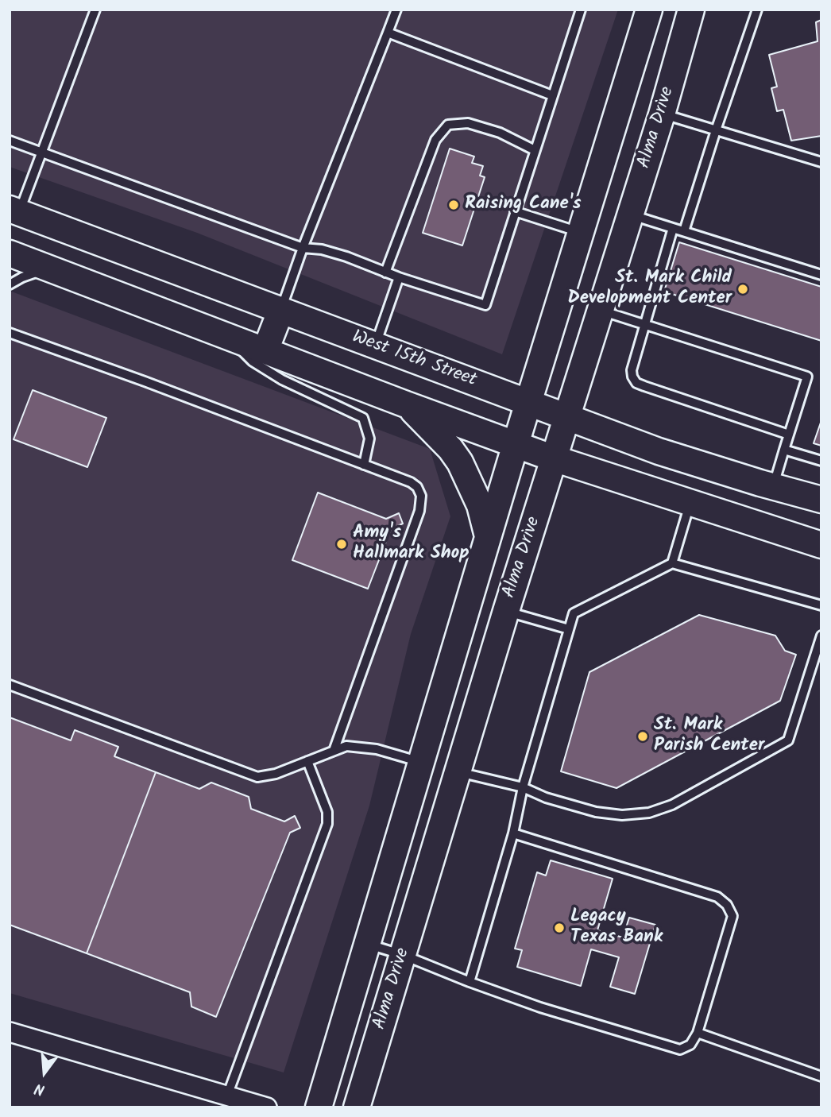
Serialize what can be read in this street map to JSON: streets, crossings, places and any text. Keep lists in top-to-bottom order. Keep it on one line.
{"streets":{"main road":["Alma Drive","West 15th Street"]},"crossings":[["Alma Drive","West 15th Street"]],"places":["Raising Cane's","St. Mark Child Development Center","Amy's Hallmark Shop","St. Mark Parish Center","Legacy Texas Bank"],"north":"bottom"}
